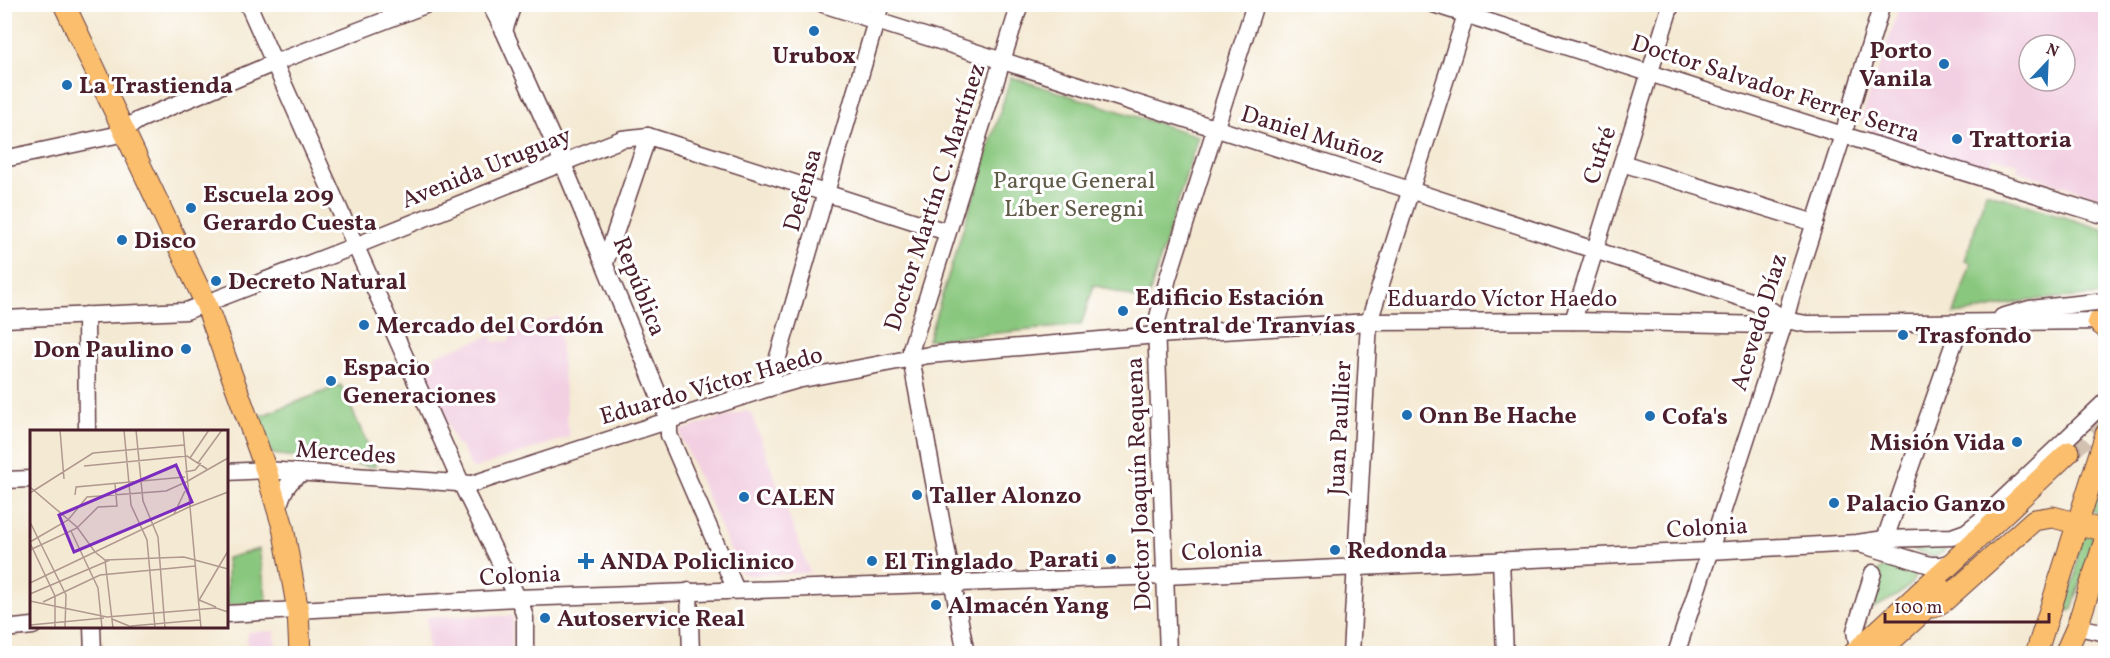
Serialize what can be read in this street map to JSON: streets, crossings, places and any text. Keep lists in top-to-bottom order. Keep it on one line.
{"streets":{"street":["Doctor Salvador Ferrer Serra","Daniel Muñoz","Cufré","Avenida Uruguay","Defensa","Doctor Martín C. Martínez","República","Eduardo Víctor Haedo","Acevedo Díaz","Juan Paullier","Mercedes","Doctor Joaquín Requena","Colonia"]},"crossings":[["Doctor Salvador Ferrer Serra","Cufré"],["Doctor Salvador Ferrer Serra","Acevedo Díaz"],["Doctor Salvador Ferrer Serra","Juan Paullier"],["Daniel Muñoz","Cufré"],["Daniel Muñoz","Defensa"],["Daniel Muñoz","Doctor Martín C. Martínez"],["Daniel Muñoz","Eduardo Víctor Haedo"],["Daniel Muñoz","Acevedo Díaz"],["Daniel Muñoz","Juan Paullier"],["Daniel Muñoz","Doctor Joaquín Requena"],["Cufré","Eduardo Víctor Haedo"],["Avenida Uruguay","Defensa"],["Avenida Uruguay","Doctor Martín C. Martínez"],["Avenida Uruguay","República"],["Defensa","Eduardo Víctor Haedo"],["Doctor Martín C. Martínez","Eduardo Víctor Haedo"],["Doctor Martín C. Martínez","Colonia"],["República","Eduardo Víctor Haedo"],["República","Colonia"],["Eduardo Víctor Haedo","Acevedo Díaz"],["Eduardo Víctor Haedo","Juan Paullier"],["Eduardo Víctor Haedo","Mercedes"],["Eduardo Víctor Haedo","Doctor Joaquín Requena"],["Acevedo Díaz","Colonia"],["Juan Paullier","Colonia"],["Doctor Joaquín Requena","Colonia"]],"parks":["Parque General Líber Seregni"],"places":{"other":["Urubox","Porto Vanila","La Trastienda","Trattoria","Escuela 209 Gerardo Cuesta","Disco","Decreto Natural","Edificio Estación Central de Tranvías","Mercado del Cordón","Trasfondo","Don Paulino","Espacio Generaciones","Onn Be Hache","Cofa's","Misión Vida","Taller Alonzo","CALEN","Palacio Ganzo","Redonda","Parati","El Tinglado","Almacén Yang","Autoservice Real"],"health":["ANDA Policlinico"]},"scale_bar":"100 m","north":"top right"}
